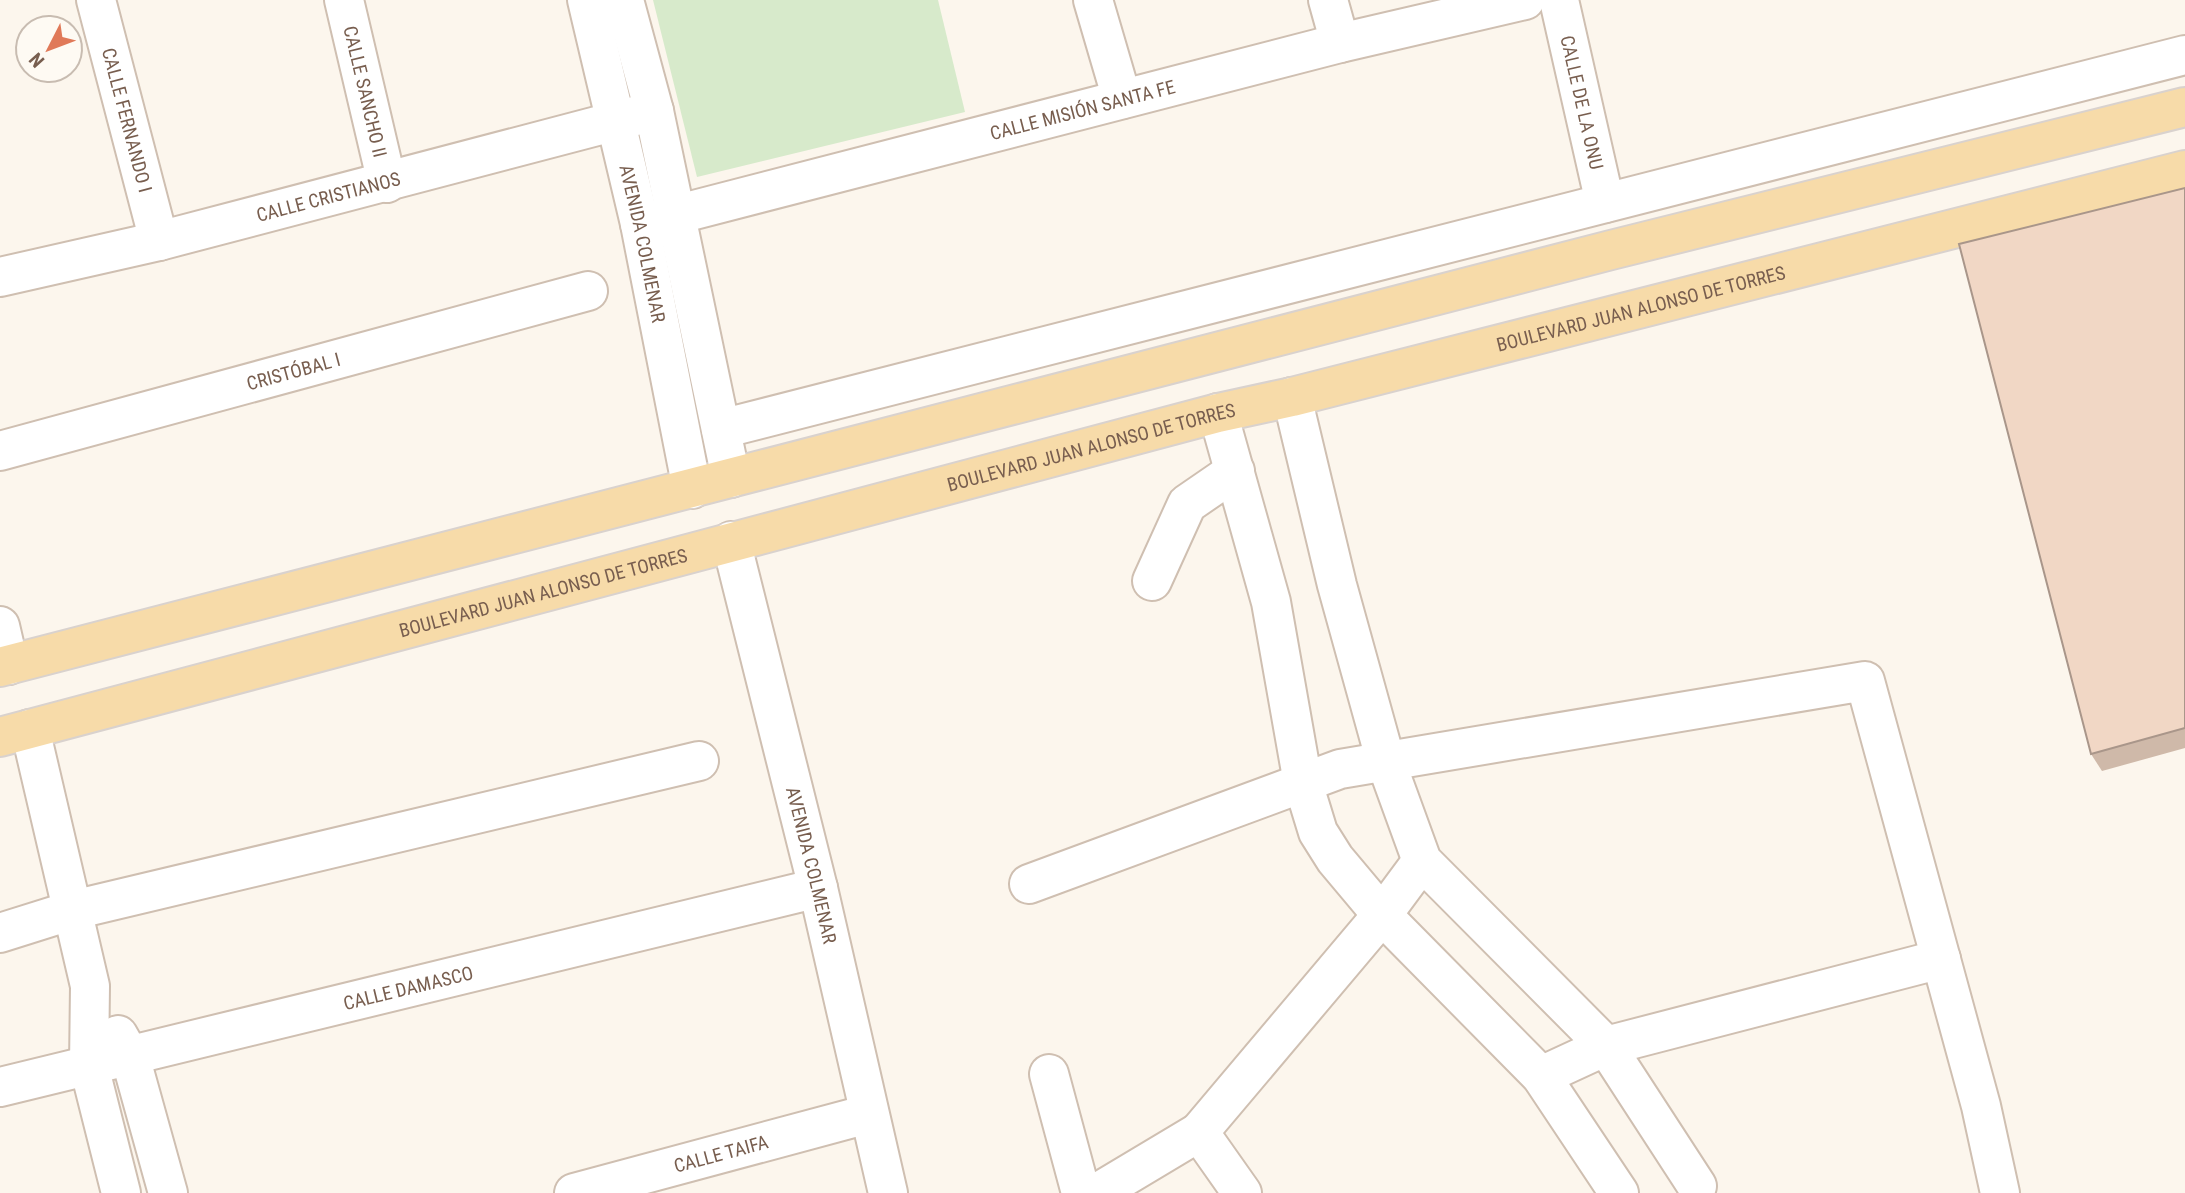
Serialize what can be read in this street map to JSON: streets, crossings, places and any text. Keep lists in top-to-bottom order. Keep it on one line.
{"streets":{"main road":["BOULEVARD JUAN ALONSO DE TORRES"],"street":["CALLE SANCHO II","CALLE DE LA ONU","CALLE MISIÓN SANTA FE","CALLE FERNANDO I","CALLE CRISTIANOS","AVENIDA COLMENAR","CRISTÓBAL I","CALLE DAMASCO","CALLE TAIFA"]},"crossings":[["CALLE SANCHO II","CALLE CRISTIANOS"],["CALLE MISIÓN SANTA FE","AVENIDA COLMENAR"],["CALLE FERNANDO I","CALLE CRISTIANOS"],["CALLE CRISTIANOS","AVENIDA COLMENAR"],["AVENIDA COLMENAR","BOULEVARD JUAN ALONSO DE TORRES"],["AVENIDA COLMENAR","CALLE DAMASCO"],["AVENIDA COLMENAR","CALLE TAIFA"]],"north":"bottom left"}
